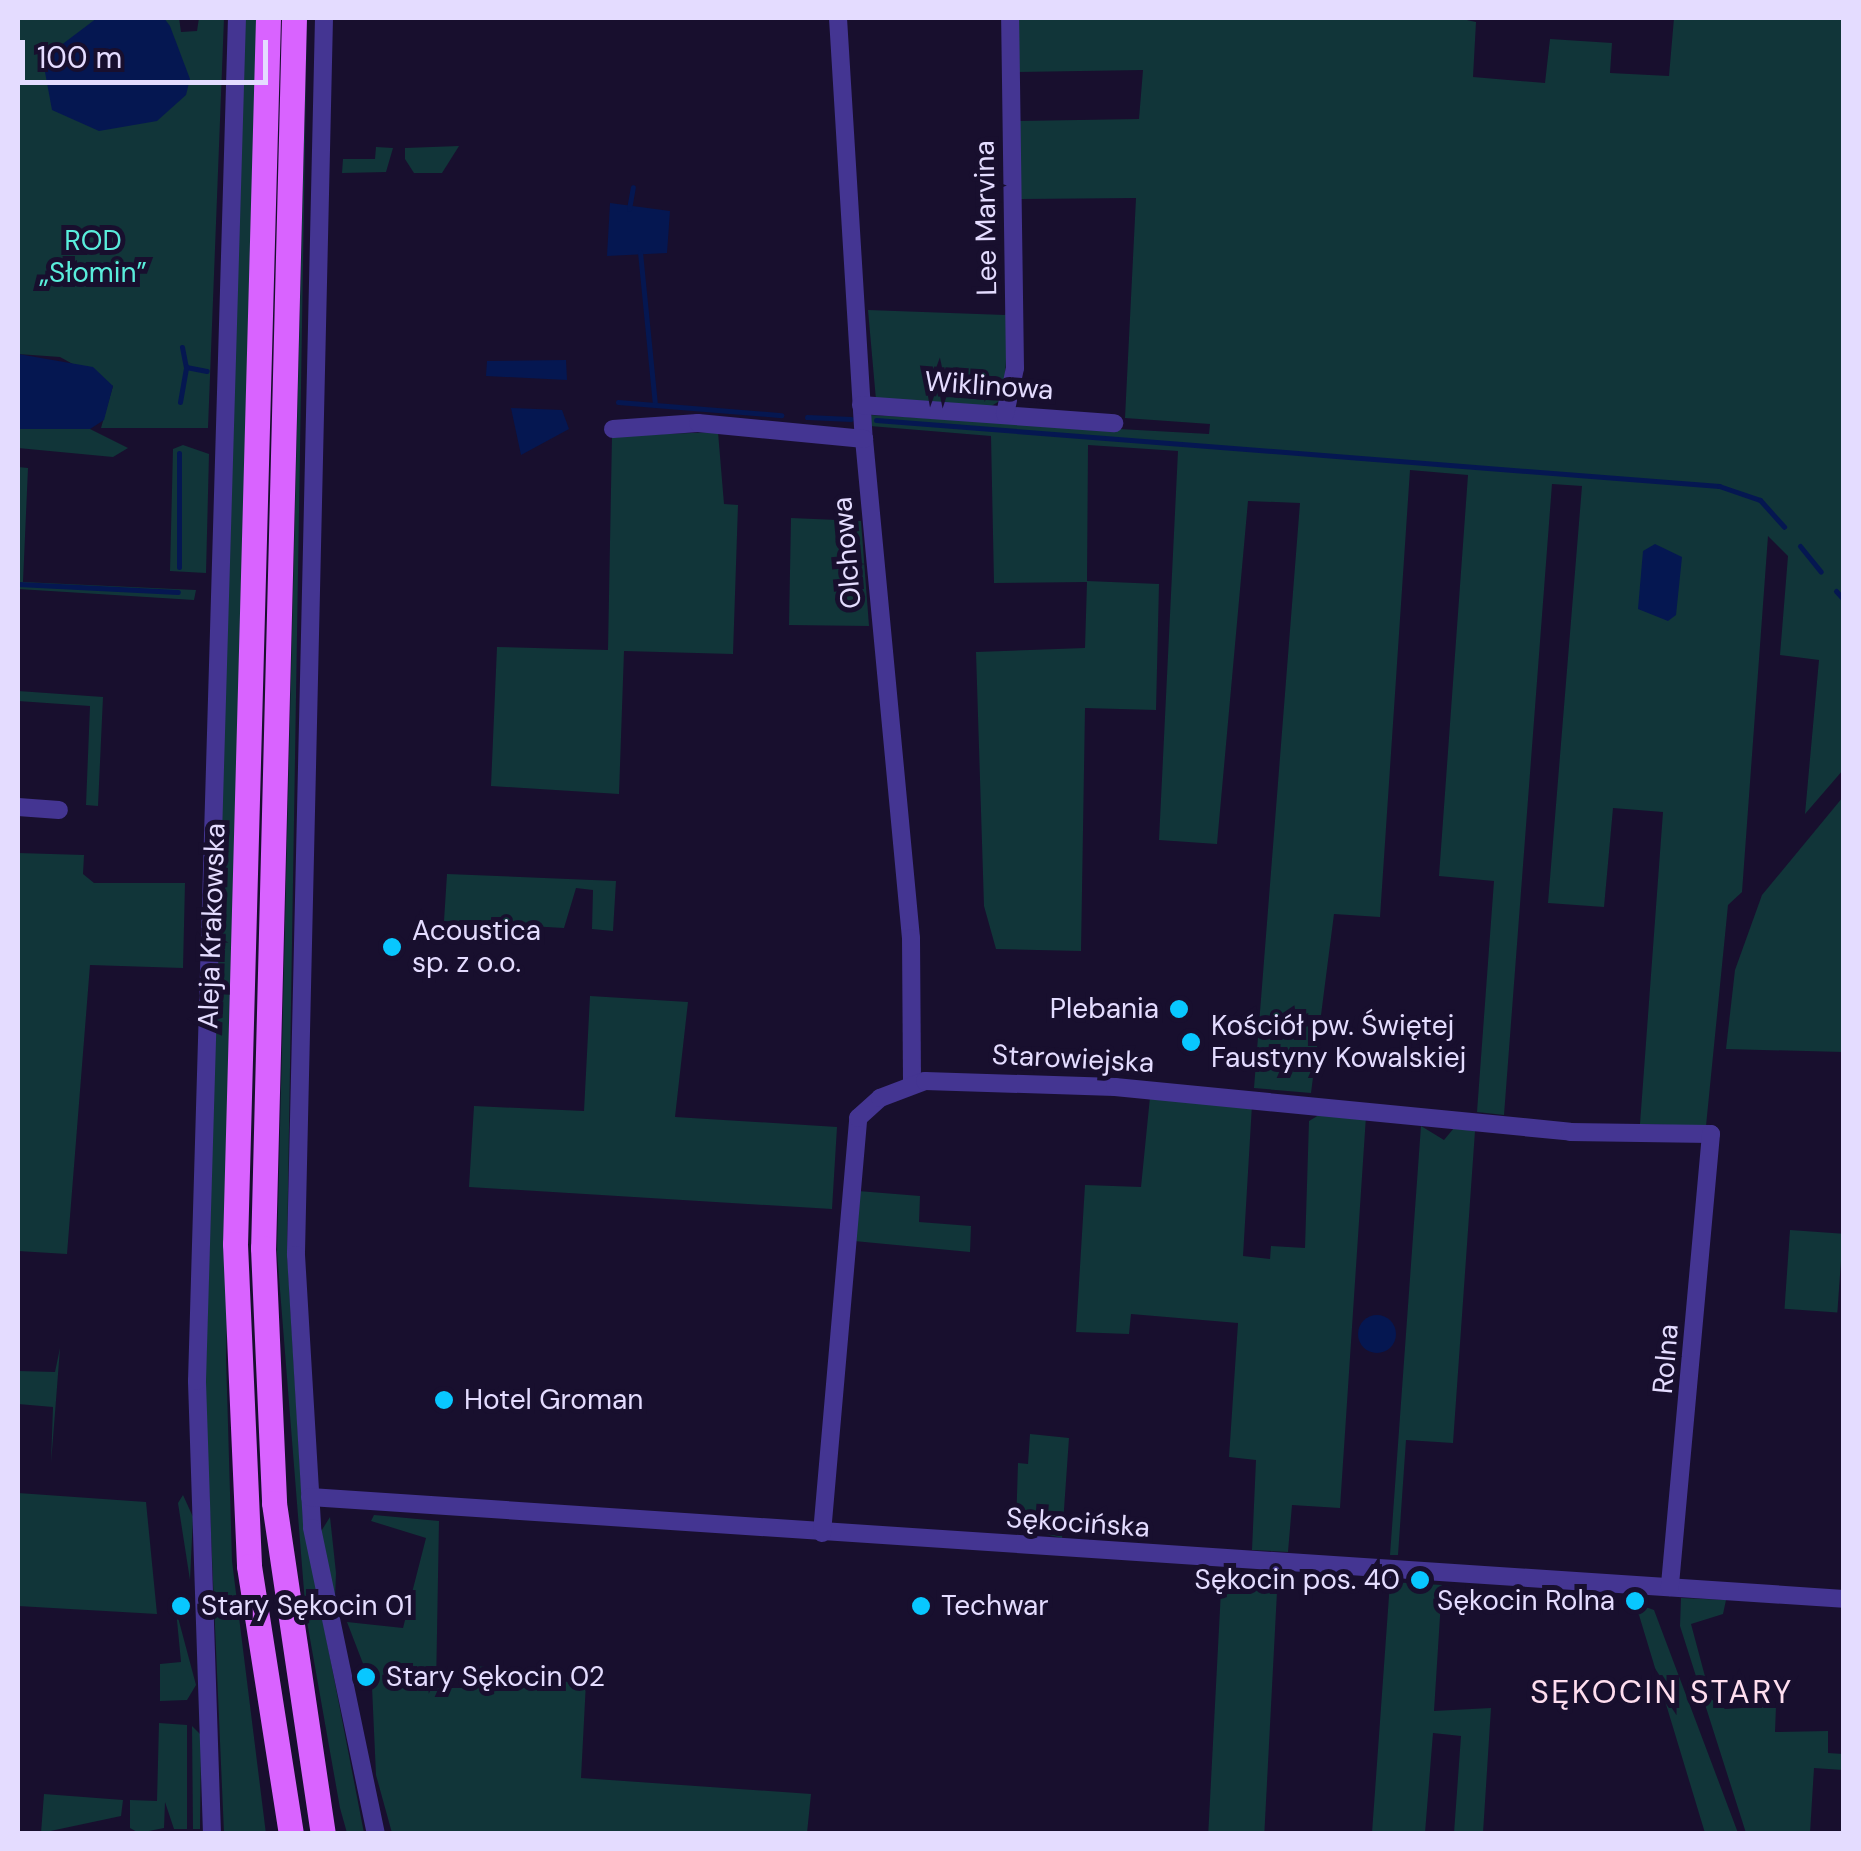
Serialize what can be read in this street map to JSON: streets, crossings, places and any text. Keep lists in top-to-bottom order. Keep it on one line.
{"streets":{"main road":["Aleja Krakowska"],"street":["Lee Marvina","Wiklinowa","Olchowa","Starowiejska","Rolna","Sękocińska"]},"crossings":[["Lee Marvina","Wiklinowa"],["Wiklinowa","Olchowa"],["Olchowa","Starowiejska"],["Starowiejska","Rolna"],["Starowiejska","Sękocińska"],["Rolna","Sękocińska"]],"districts":["SĘKOCIN STARY"],"parks":["ROD „Słomin”"],"places":["Acoustica sp. z o.o.","Plebania","Kościół pw. Świętej Faustyny Kowalskiej","Hotel Groman","Sękocin pos. 40","Sękocin Rolna","Stary Sękocin 01","Techwar","Stary Sękocin 02"],"scale_bar":"100 m"}
